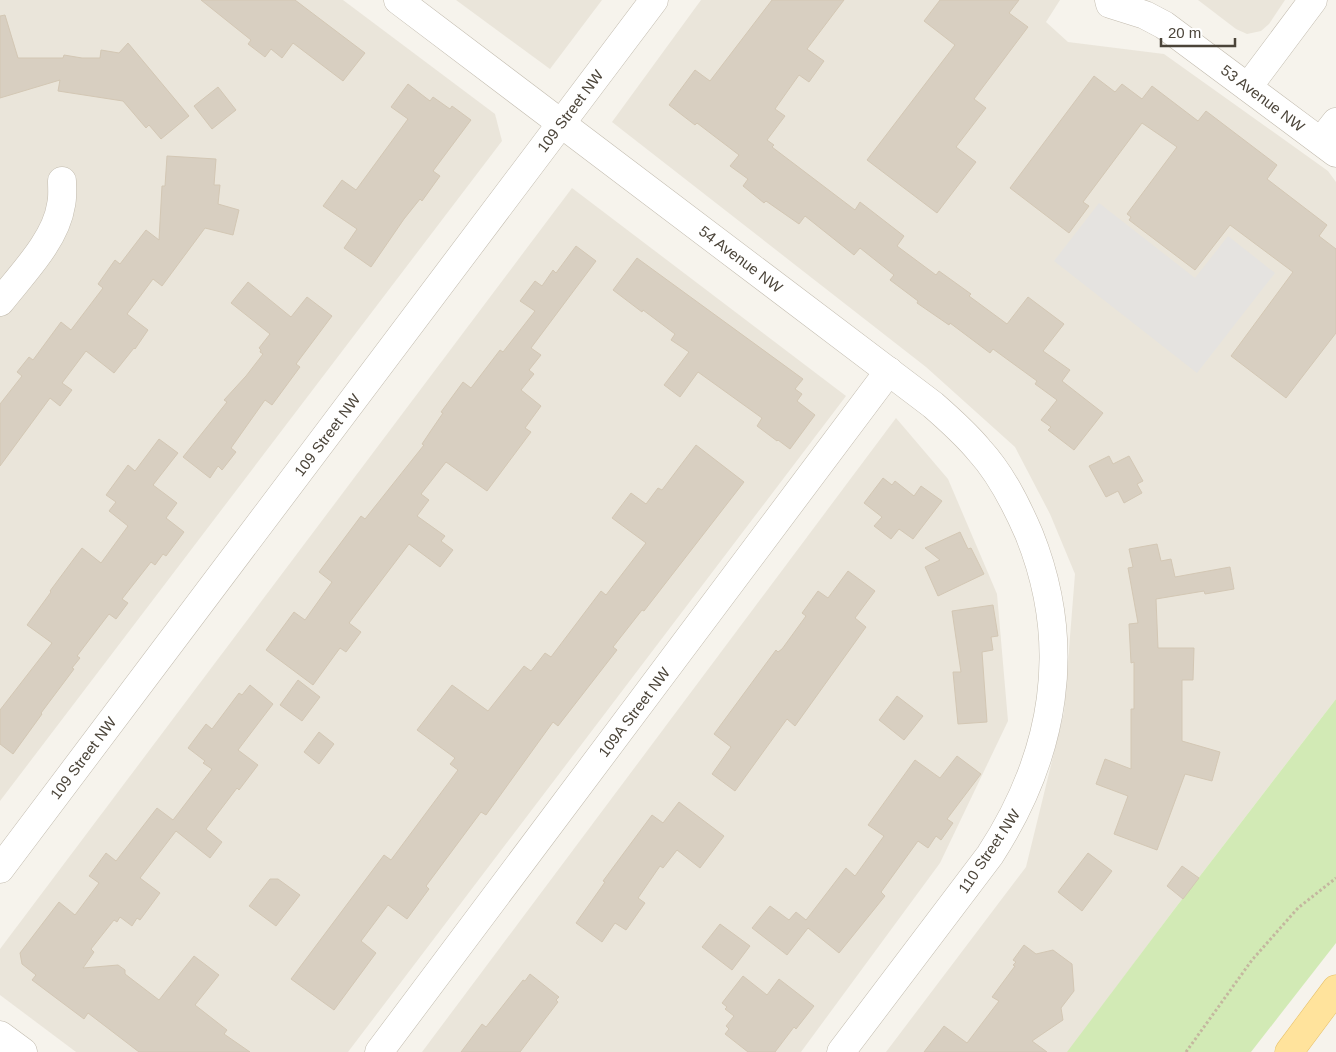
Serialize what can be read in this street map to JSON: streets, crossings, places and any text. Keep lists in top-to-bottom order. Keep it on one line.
{"streets":{"street":["53 Avenue NW","109 Street NW","54 Avenue NW","109A Street NW","110 Street NW"]},"crossings":[["109 Street NW","54 Avenue NW"],["54 Avenue NW","109A Street NW"],["54 Avenue NW","110 Street NW"]],"scale_bar":"20 m"}
